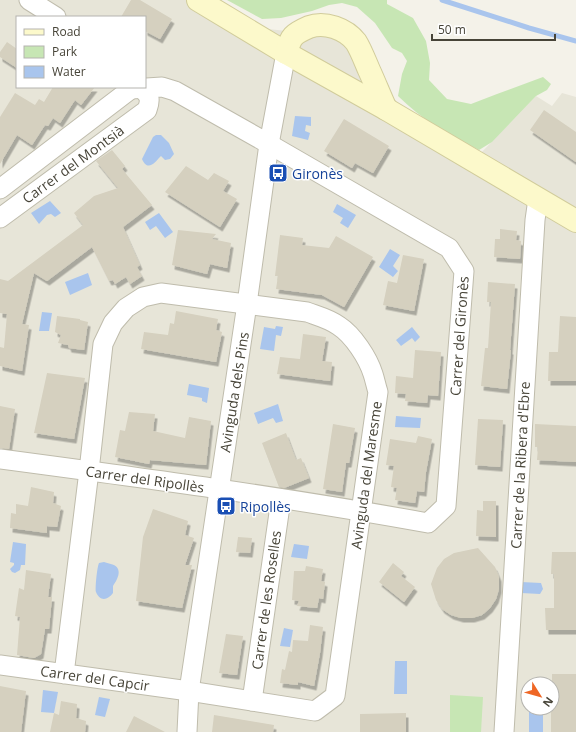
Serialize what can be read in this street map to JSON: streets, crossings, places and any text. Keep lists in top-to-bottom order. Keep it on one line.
{"streets":{"street":["Carrer del Montsià","Carrer del Gironès","Avinguda dels Pins","Carrer de la Ribera d'Ebre","Avinguda del Maresme","Carrer del Ripollès","Carrer de les Roselles","Carrer del Capcir"]},"crossings":[["Carrer del Montsià","Carrer del Gironès"],["Carrer del Gironès","Avinguda dels Pins"],["Carrer del Gironès","Avinguda del Maresme"],["Carrer del Gironès","Carrer del Ripollès"],["Avinguda dels Pins","Avinguda del Maresme"],["Avinguda dels Pins","Carrer del Ripollès"],["Avinguda dels Pins","Carrer del Capcir"],["Avinguda del Maresme","Carrer del Ripollès"],["Avinguda del Maresme","Carrer de les Roselles"],["Avinguda del Maresme","Carrer del Capcir"],["Carrer del Ripollès","Carrer de les Roselles"]],"places":{"bus stop":["Gironès","Ripollès"]},"legend":["Road","Park","Water"],"scale_bar":"50 m","north":"bottom right"}
